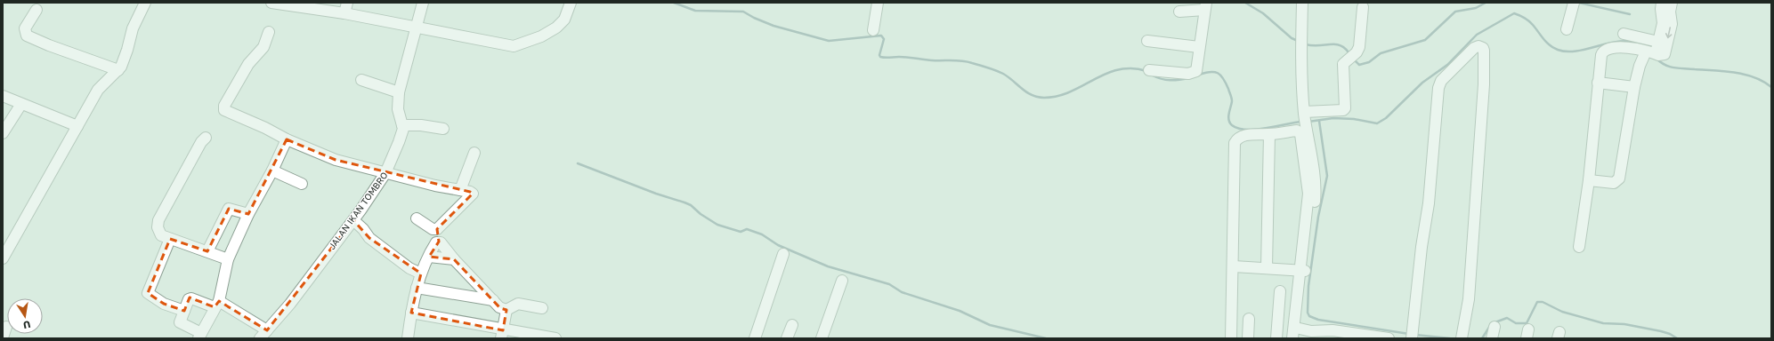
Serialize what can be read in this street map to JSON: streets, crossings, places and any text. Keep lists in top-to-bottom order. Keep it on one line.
{"streets":{"street":["JALAN IKAN TOMBRO"]},"north":"bottom"}
